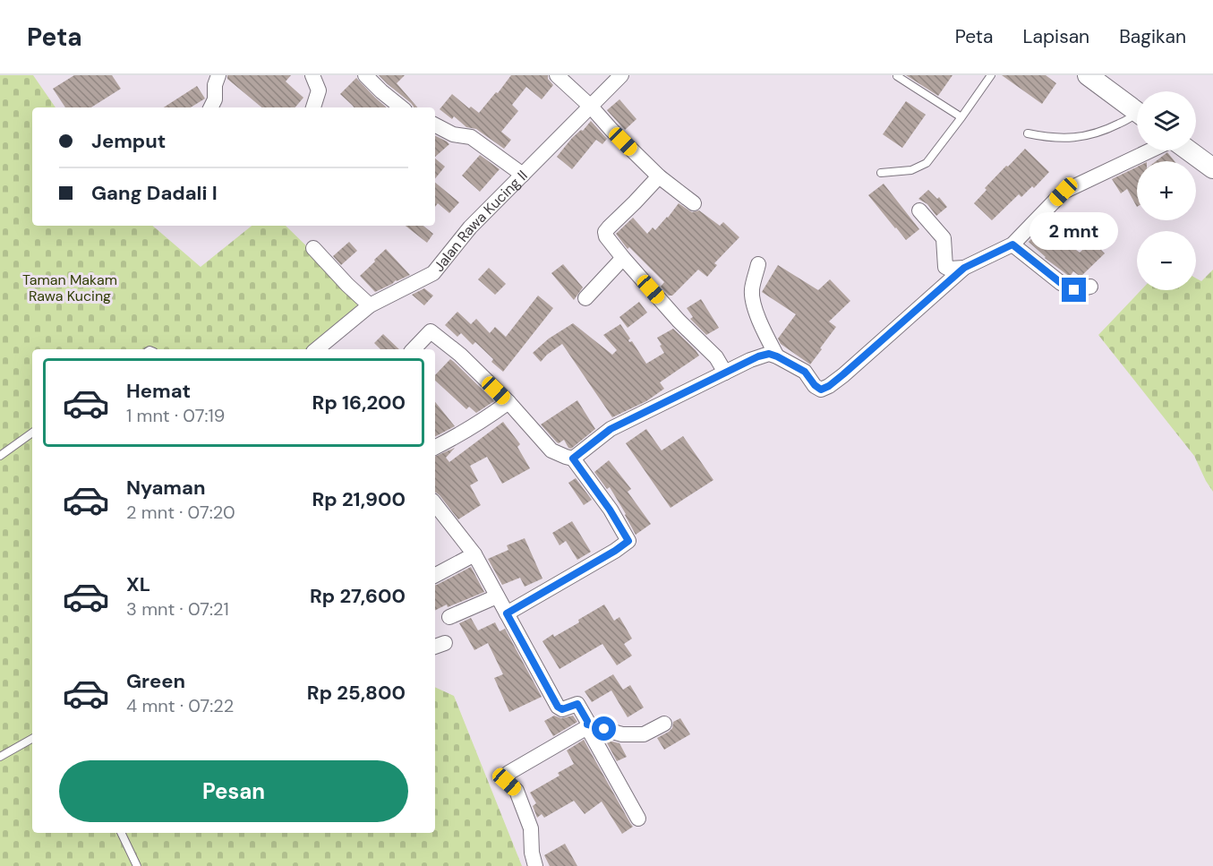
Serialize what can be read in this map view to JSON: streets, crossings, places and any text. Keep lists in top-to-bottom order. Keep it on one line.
{"streets":{"street":["Jalan Rawa Kucing II"]},"parks":["Taman Makam Rawa Kucing"],"page":{"header":"Peta","nav":["Peta","Lapisan","Bagikan"],"map_buttons":["+","−"],"banner":["Jemput","Gang Dadali I"],"bubble":"2 mnt","list":[{"name":"Hemat","note":"1 mnt · 07:19","value":"Rp 16,200"},{"name":"Nyaman","note":"2 mnt · 07:20","value":"Rp 21,900"},{"name":"XL","note":"3 mnt · 07:21","value":"Rp 27,600"},{"name":"Green","note":"4 mnt · 07:22","value":"Rp 25,800"}],"buttons":"Pesan"}}
